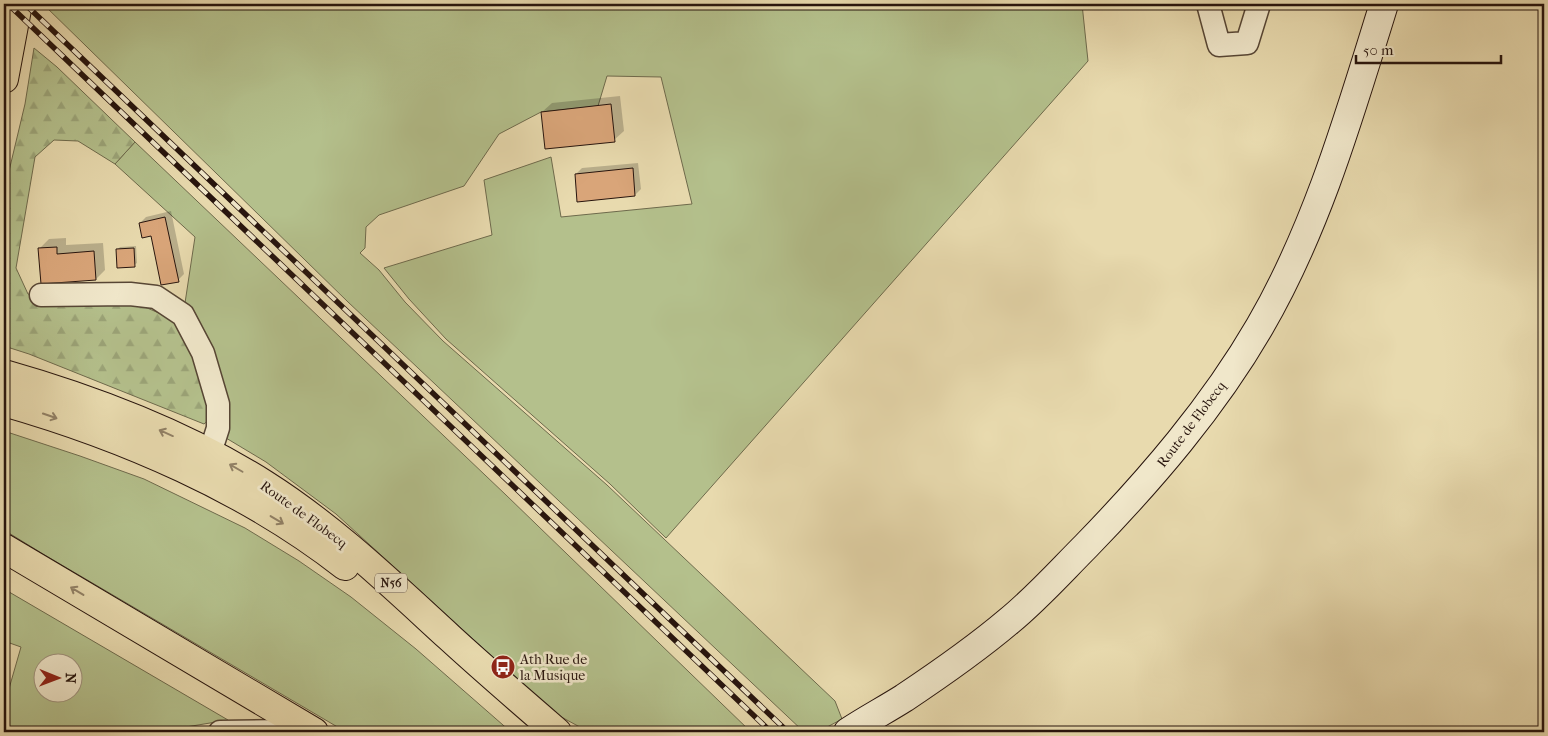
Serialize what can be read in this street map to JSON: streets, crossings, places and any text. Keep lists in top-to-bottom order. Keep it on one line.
{"streets":{"highway":["Route de Flobecq","N56"]},"places":{"bus stop":["Ath Rue de la Musique"]},"scale_bar":"50 m","north":"right"}
